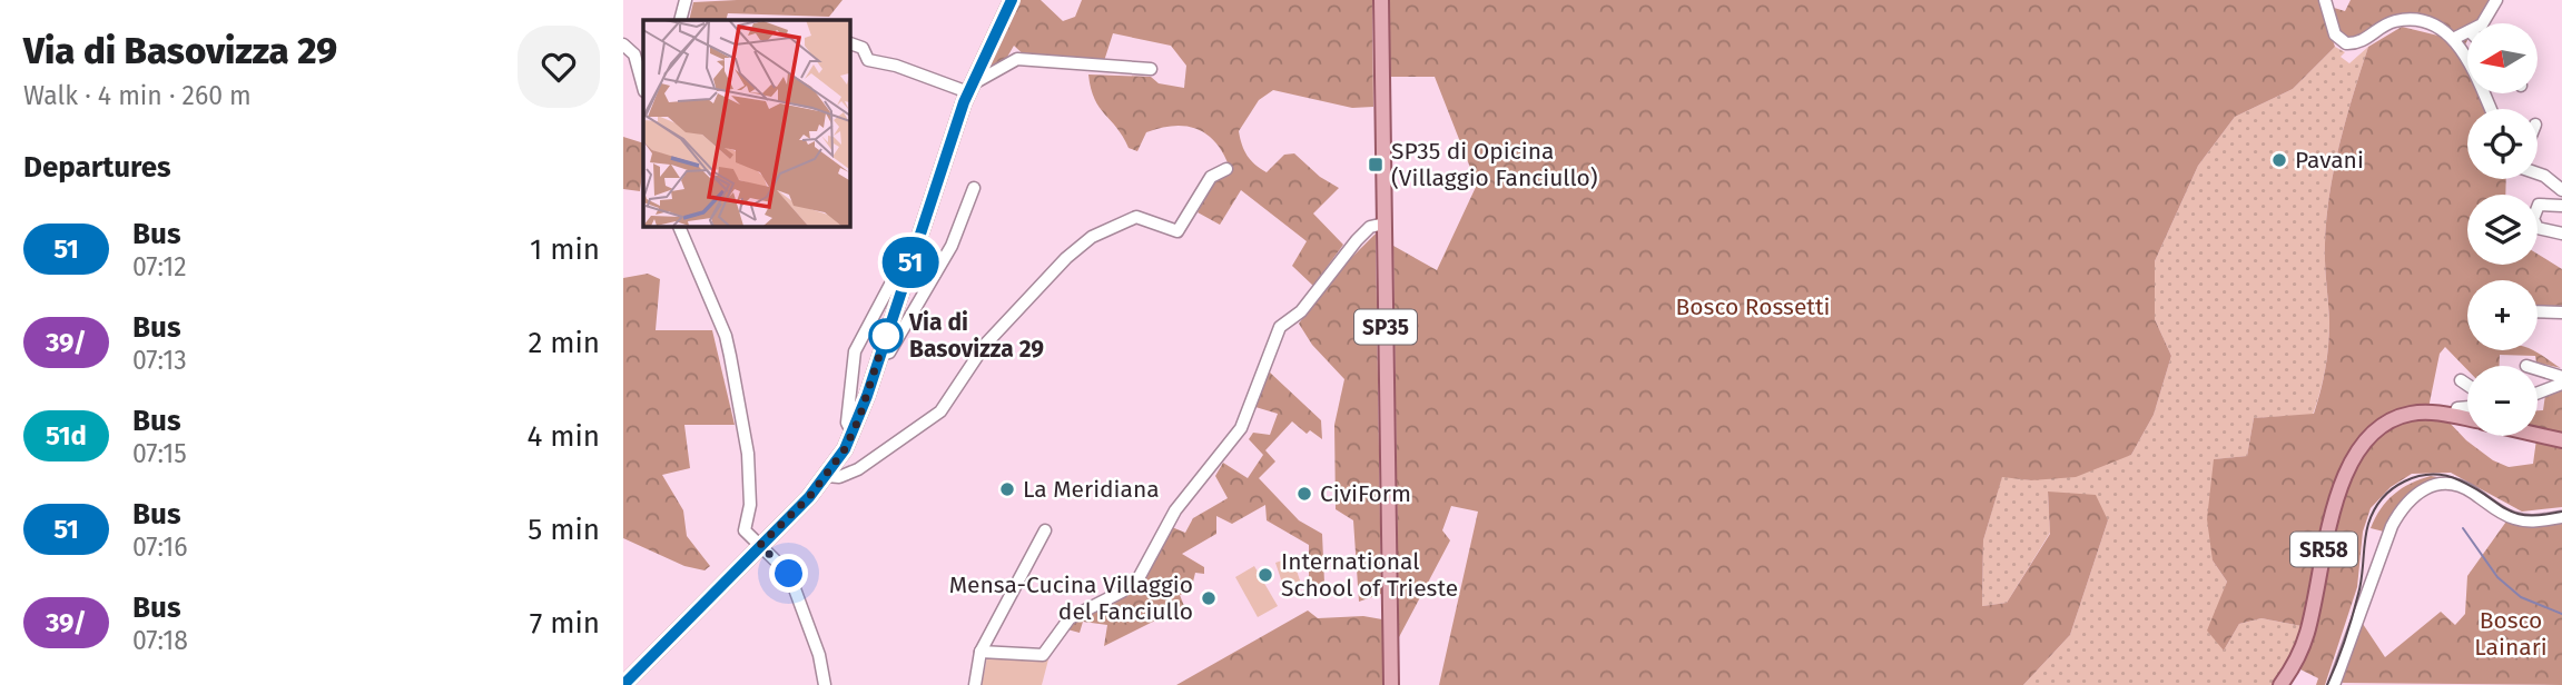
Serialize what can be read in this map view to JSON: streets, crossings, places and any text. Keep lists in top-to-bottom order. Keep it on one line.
{"streets":{"main road":["SP35","SR58"]},"parks":["Bosco Rossetti","Bosco Lainari"],"places":{"other":["Pavani","Via di Basovizza 29","La Meridiana","CiviForm","International School of Trieste","Mensa-Cucina Villaggio del Fanciullo"],"transit":["SP35 di Opicina (Villaggio Fanciullo)"]},"lines":["bus line 51"],"north":"left","page":{"heading":[["Via di Basovizza 29","Walk · 4 min · 260 m"],"Departures"],"on_map":"51","map_buttons":["+","−"],"list":[{"mark":"51","name":"Bus","note":"07:12","value":"1 min"},{"mark":"39/","name":"Bus","note":"07:13","value":"2 min"},{"mark":"51d","name":"Bus","note":"07:15","value":"4 min"},{"mark":"51","name":"Bus","note":"07:16","value":"5 min"},{"mark":"39/","name":"Bus","note":"07:18","value":"7 min"}]}}
